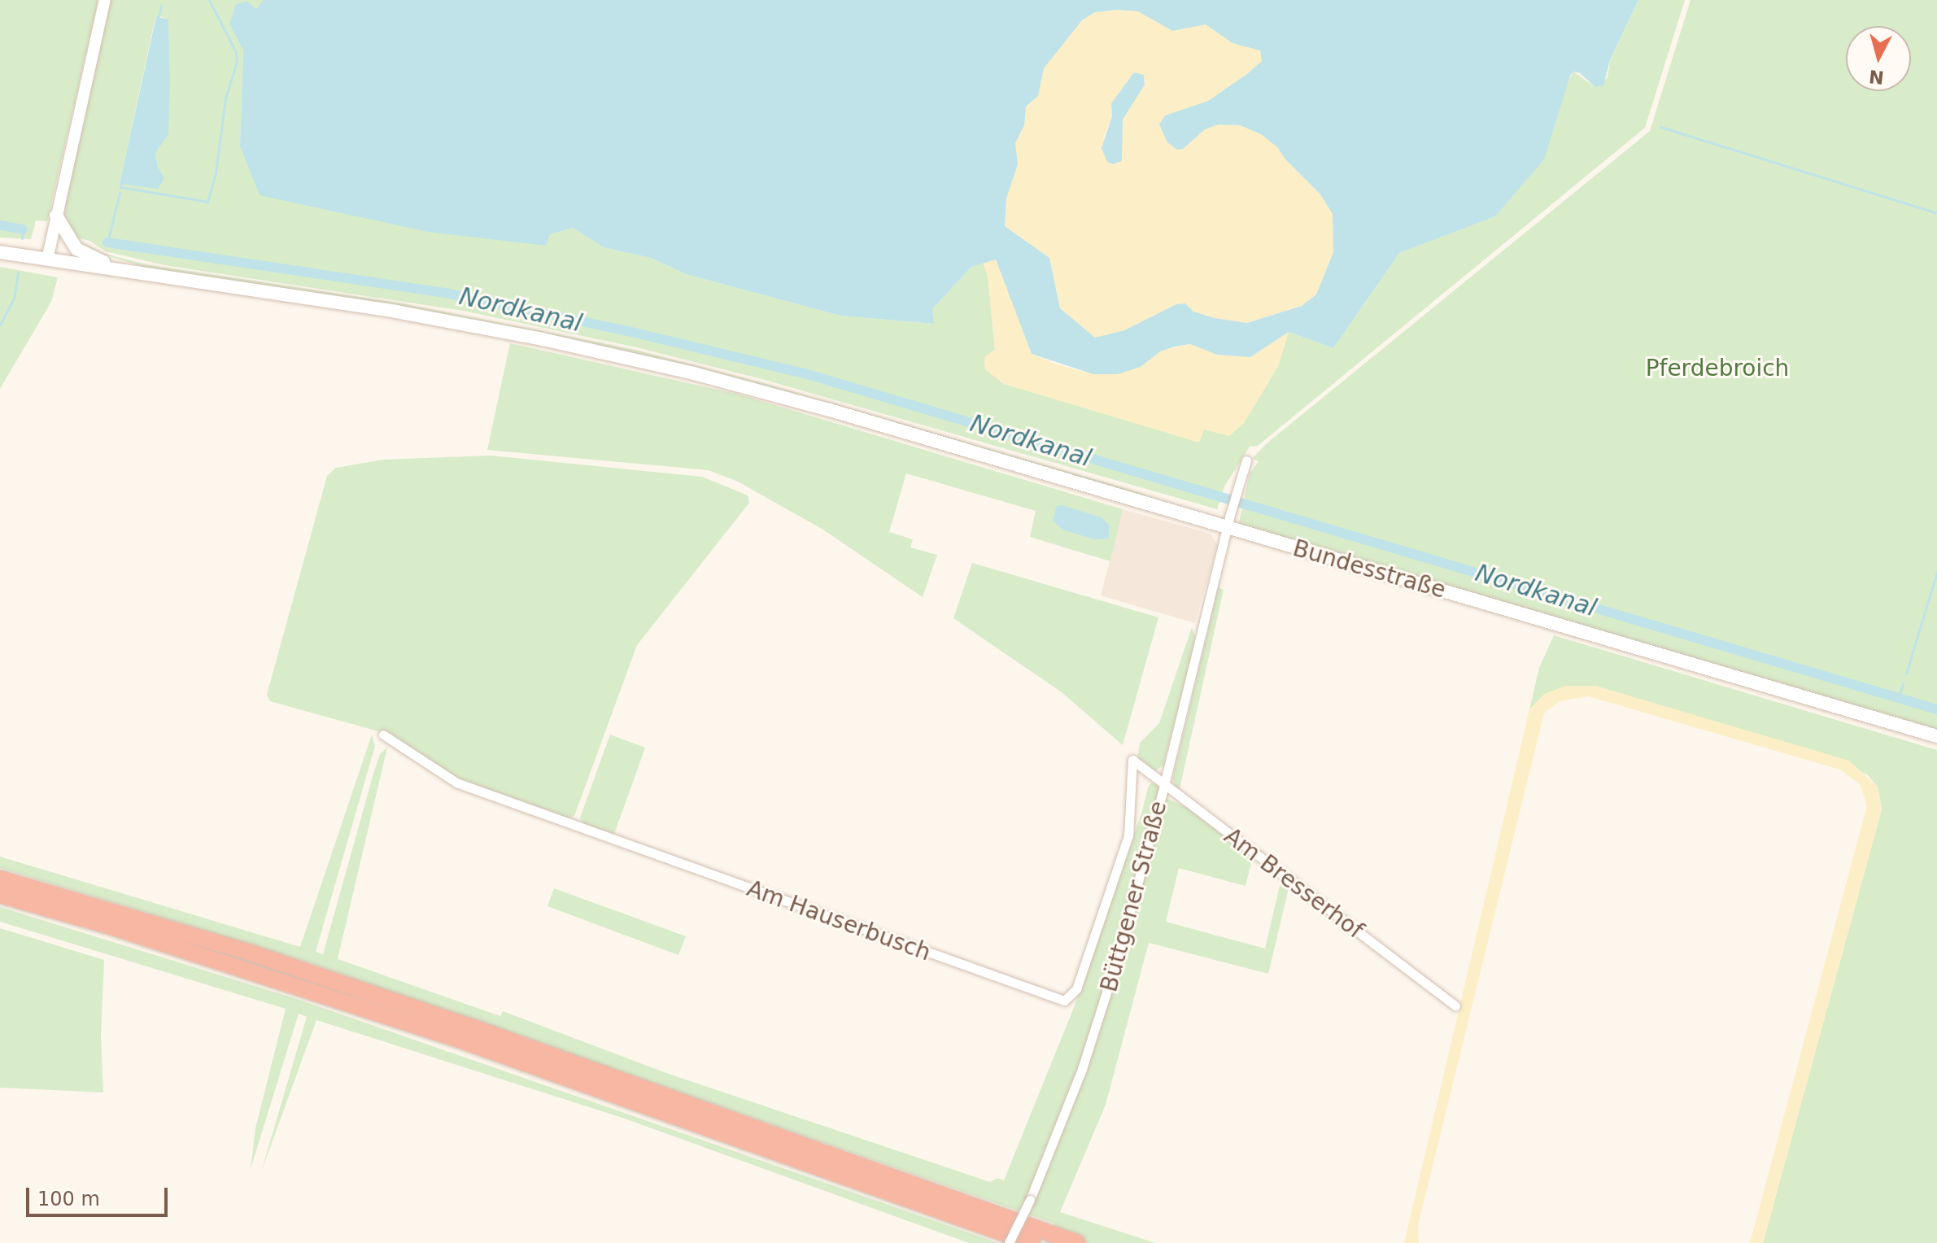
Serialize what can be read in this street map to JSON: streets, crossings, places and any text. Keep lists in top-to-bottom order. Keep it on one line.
{"streets":{"main road":["Bundesstraße"],"street":["Am Bresserhof","Büttgener Straße","Am Hauserbusch"]},"crossings":[["Bundesstraße","Büttgener Straße"],["Am Bresserhof","Büttgener Straße"],["Am Bresserhof","Am Hauserbusch"]],"water":["Nordkanal"],"parks":["Pferdebroich"],"scale_bar":"100 m","north":"bottom"}
